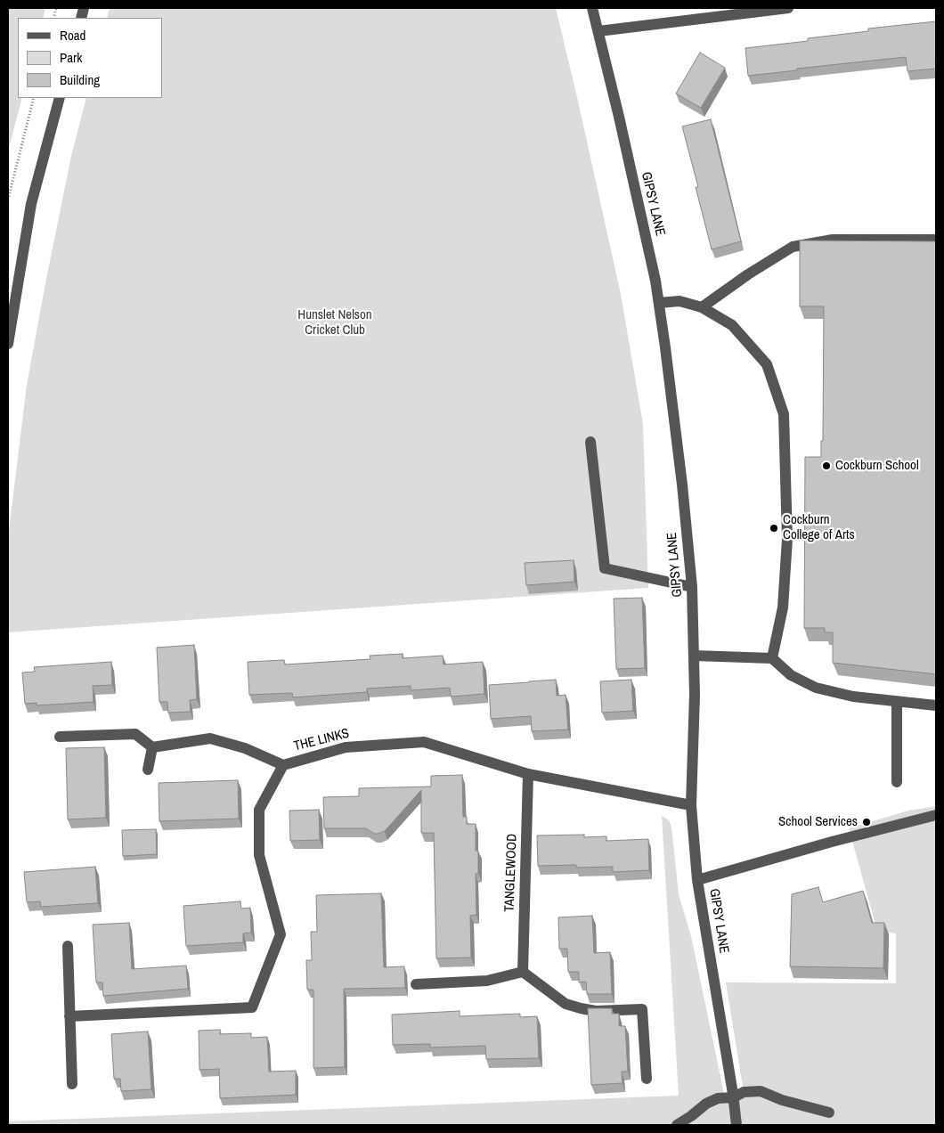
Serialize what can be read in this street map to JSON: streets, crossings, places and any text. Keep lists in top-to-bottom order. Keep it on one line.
{"streets":{"street":["GIPSY LANE","THE LINKS","TANGLEWOOD"]},"crossings":[["GIPSY LANE","THE LINKS"],["THE LINKS","TANGLEWOOD"]],"parks":["Hunslet Nelson Cricket Club"],"places":["Cockburn School","Cockburn College of Arts","School Services"],"legend":["Road","Park","Building"]}
